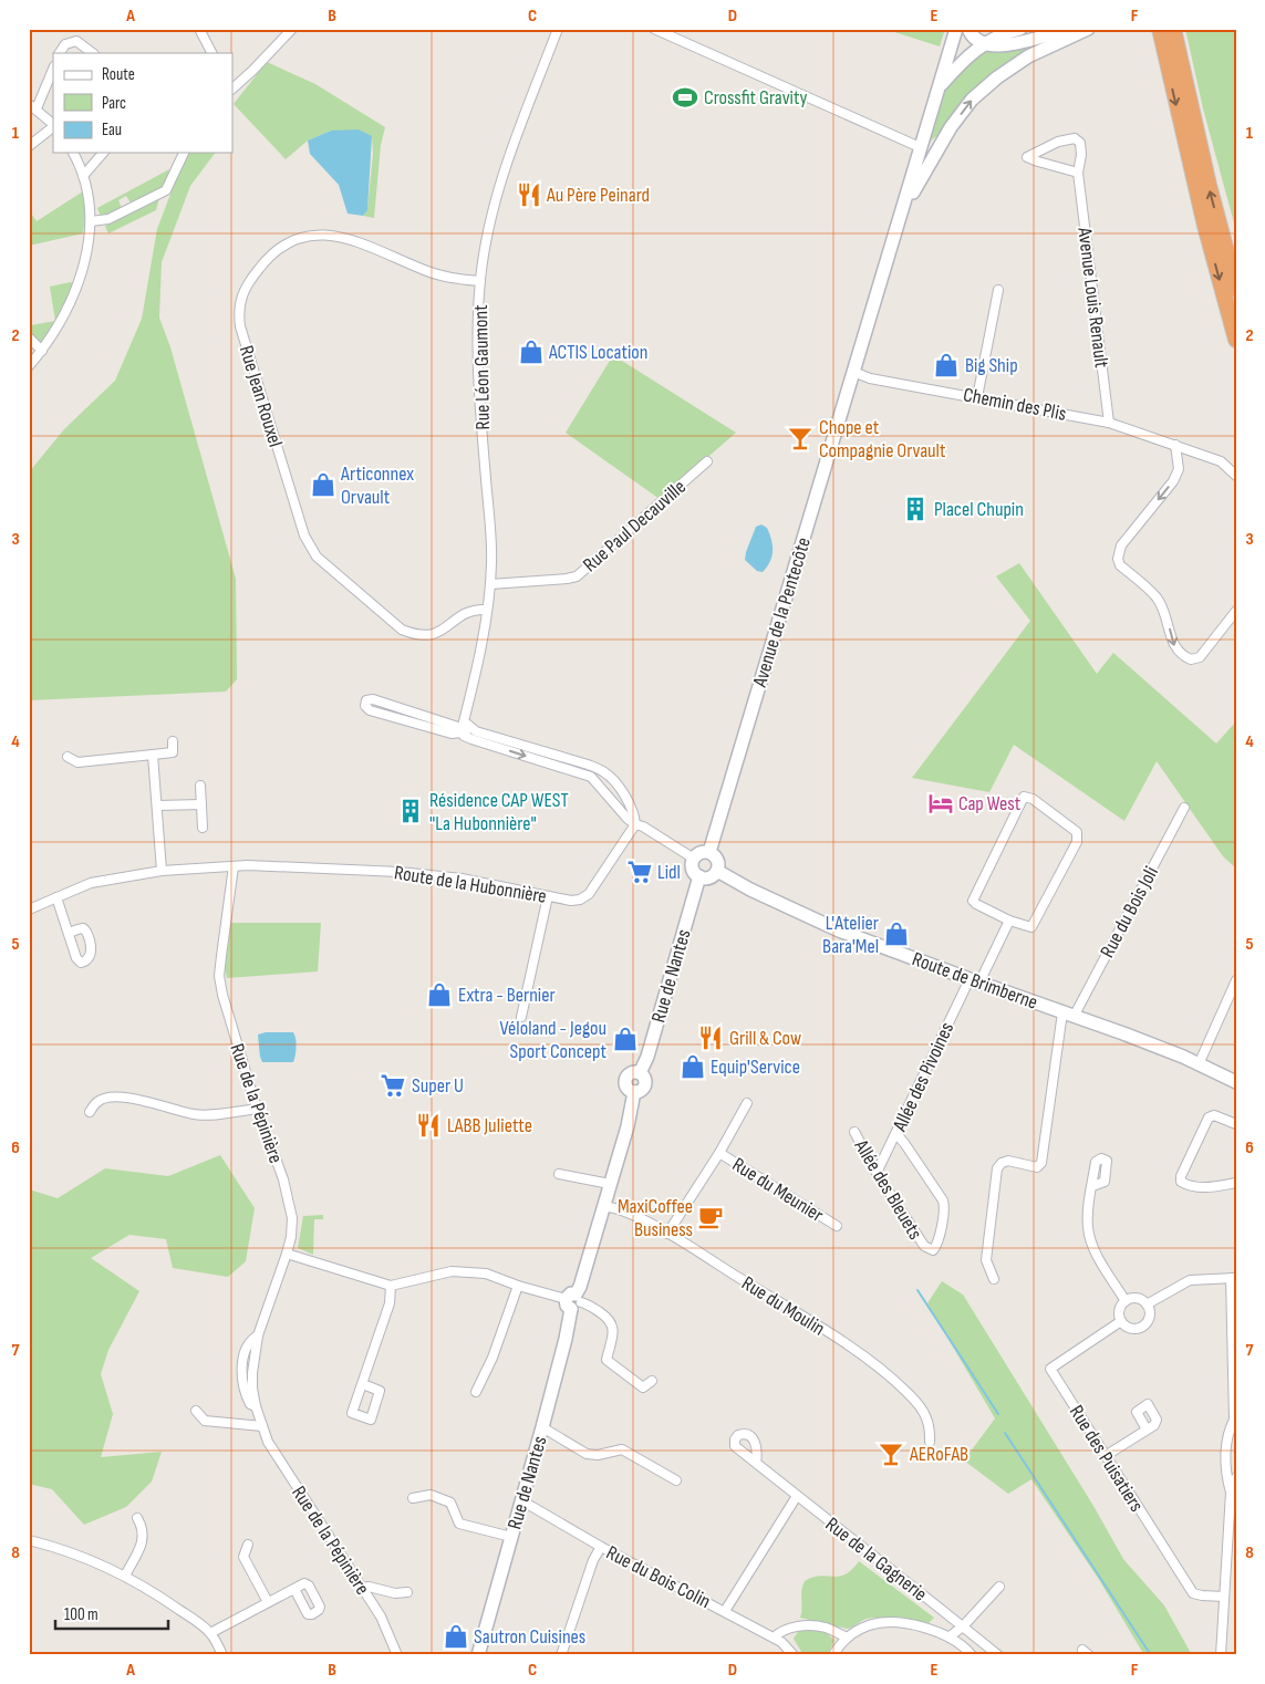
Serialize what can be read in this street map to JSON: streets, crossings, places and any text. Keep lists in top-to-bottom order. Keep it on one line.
{"streets":{"main road":["Avenue de la Pentecôte","Rue de Nantes","Route de Brimberne"],"street":["Avenue Louis Renault","Rue Léon Gaumont","Rue Jean Rouxel","Chemin des Plis","Rue Paul Decauville","Route de la Hubonnière","Rue du Bois Joli","Allée des Pivoines","Rue de la Pépinière","Rue du Meunier","Allée des Bleuets","Rue du Moulin","Rue des Puisatiers","Rue de la Gagnerie","Rue du Bois Colin"]},"crossings":[["Avenue Louis Renault","Chemin des Plis"],["Rue Léon Gaumont","Rue Jean Rouxel"],["Rue Léon Gaumont","Rue Paul Decauville"],["Chemin des Plis","Avenue de la Pentecôte"],["Avenue de la Pentecôte","Rue de Nantes"],["Avenue de la Pentecôte","Route de Brimberne"],["Route de la Hubonnière","Rue de la Pépinière"],["Rue du Bois Joli","Route de Brimberne"],["Rue de Nantes","Route de Brimberne"],["Rue de Nantes","Rue du Moulin"],["Rue de Nantes","Rue du Bois Colin"],["Route de Brimberne","Allée des Pivoines"],["Allée des Pivoines","Allée des Bleuets"],["Rue du Meunier","Rue du Moulin"]],"places":{"sports":["Crossfit Gravity"],"restaurant":["Au Père Peinard","Grill & Cow","LABB Juliette"],"shop":["ACTIS Location","Big Ship","Articonnex Orvault","L'Atelier Bara'Mel","Extra - Bernier","Véloland - Jegou Sport Concept","Equip'Service","Sautron Cuisines"],"bar":["Chope et Compagnie Orvault","AERoFAB"],"building":["Placel Chupin","Résidence CAP WEST \"La Hubonnière\""],"hotel":["Cap West"],"supermarket":["Lidl","Super U"],"cafe":["MaxiCoffee Business"]},"legend":["Route","Parc","Eau"],"scale_bar":"100 m","grid":{"columns":["A","B","C","D","E","F"],"rows":["1","2","3","4","5","6","7","8"]}}
